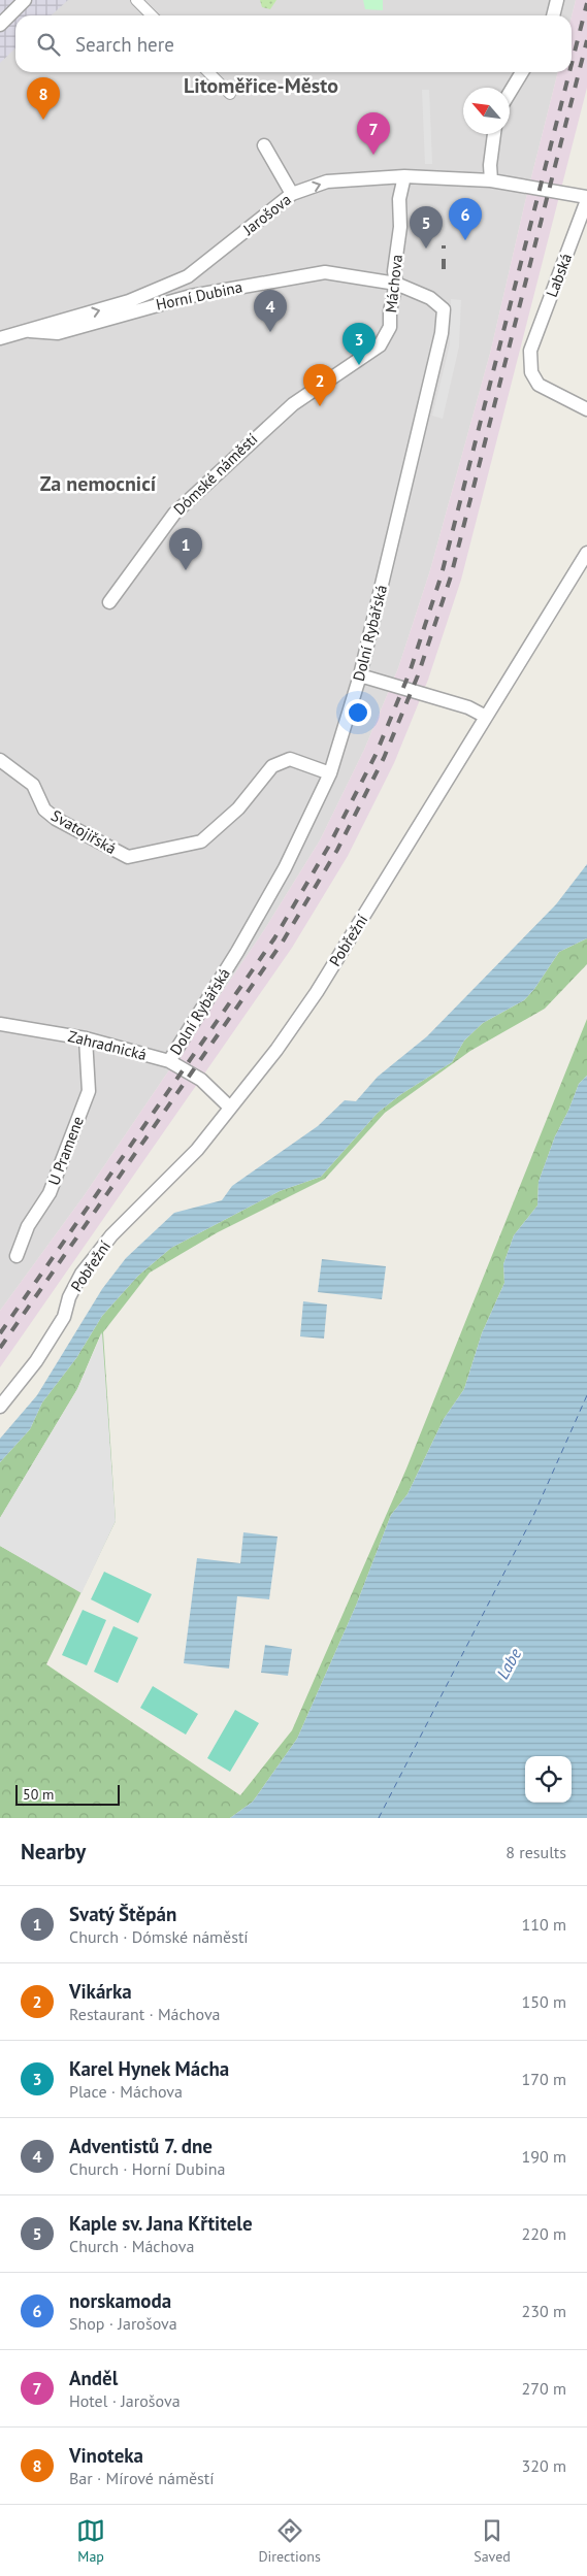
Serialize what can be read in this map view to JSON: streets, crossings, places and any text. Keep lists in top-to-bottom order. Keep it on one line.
{"streets":{"street":["Jarošova","Labská","Máchova","Horní Dubina","Dómské náměstí","Dolní Rybářská","Svatojiřská","Pobřežní","Zahradnická","U Pramene"]},"crossings":[["Jarošova","Labská"],["Jarošova","Máchova"],["Jarošova","Horní Dubina"],["Máchova","Horní Dubina"],["Máchova","Dómské náměstí"],["Horní Dubina","Dolní Rybářská"],["Dolní Rybářská","Svatojiřská"],["Dolní Rybářská","Zahradnická"],["Pobřežní","Zahradnická"],["Zahradnická","U Pramene"]],"one_way":["Jarošova"],"districts":["Litoměřice-Město","Za nemocnicí"],"water":["Labe"],"scale_bar":"50 m","north":"top left","page":{"search":"Search here","pins":["8","7","6","5","4","3","2","1"],"scale":"50 m","heading":["Nearby","8 results"],"list":[{"mark":"1","name":"Svatý Štěpán","note":"Church · Dómské náměstí","value":"110 m"},{"mark":"2","name":"Vikárka","note":"Restaurant · Máchova","value":"150 m"},{"mark":"3","name":"Karel Hynek Mácha","note":"Place · Máchova","value":"170 m"},{"mark":"4","name":"Adventistů 7. dne","note":"Church · Horní Dubina","value":"190 m"},{"mark":"5","name":"Kaple sv. Jana Křtitele","note":"Church · Máchova","value":"220 m"},{"mark":"6","name":"norskamoda","note":"Shop · Jarošova","value":"230 m"},{"mark":"7","name":"Anděl","note":"Hotel · Jarošova","value":"270 m"},{"mark":"8","name":"Vinoteka","note":"Bar · Mírové náměstí","value":"320 m"}],"nav":["Map","Directions","Saved"]}}
